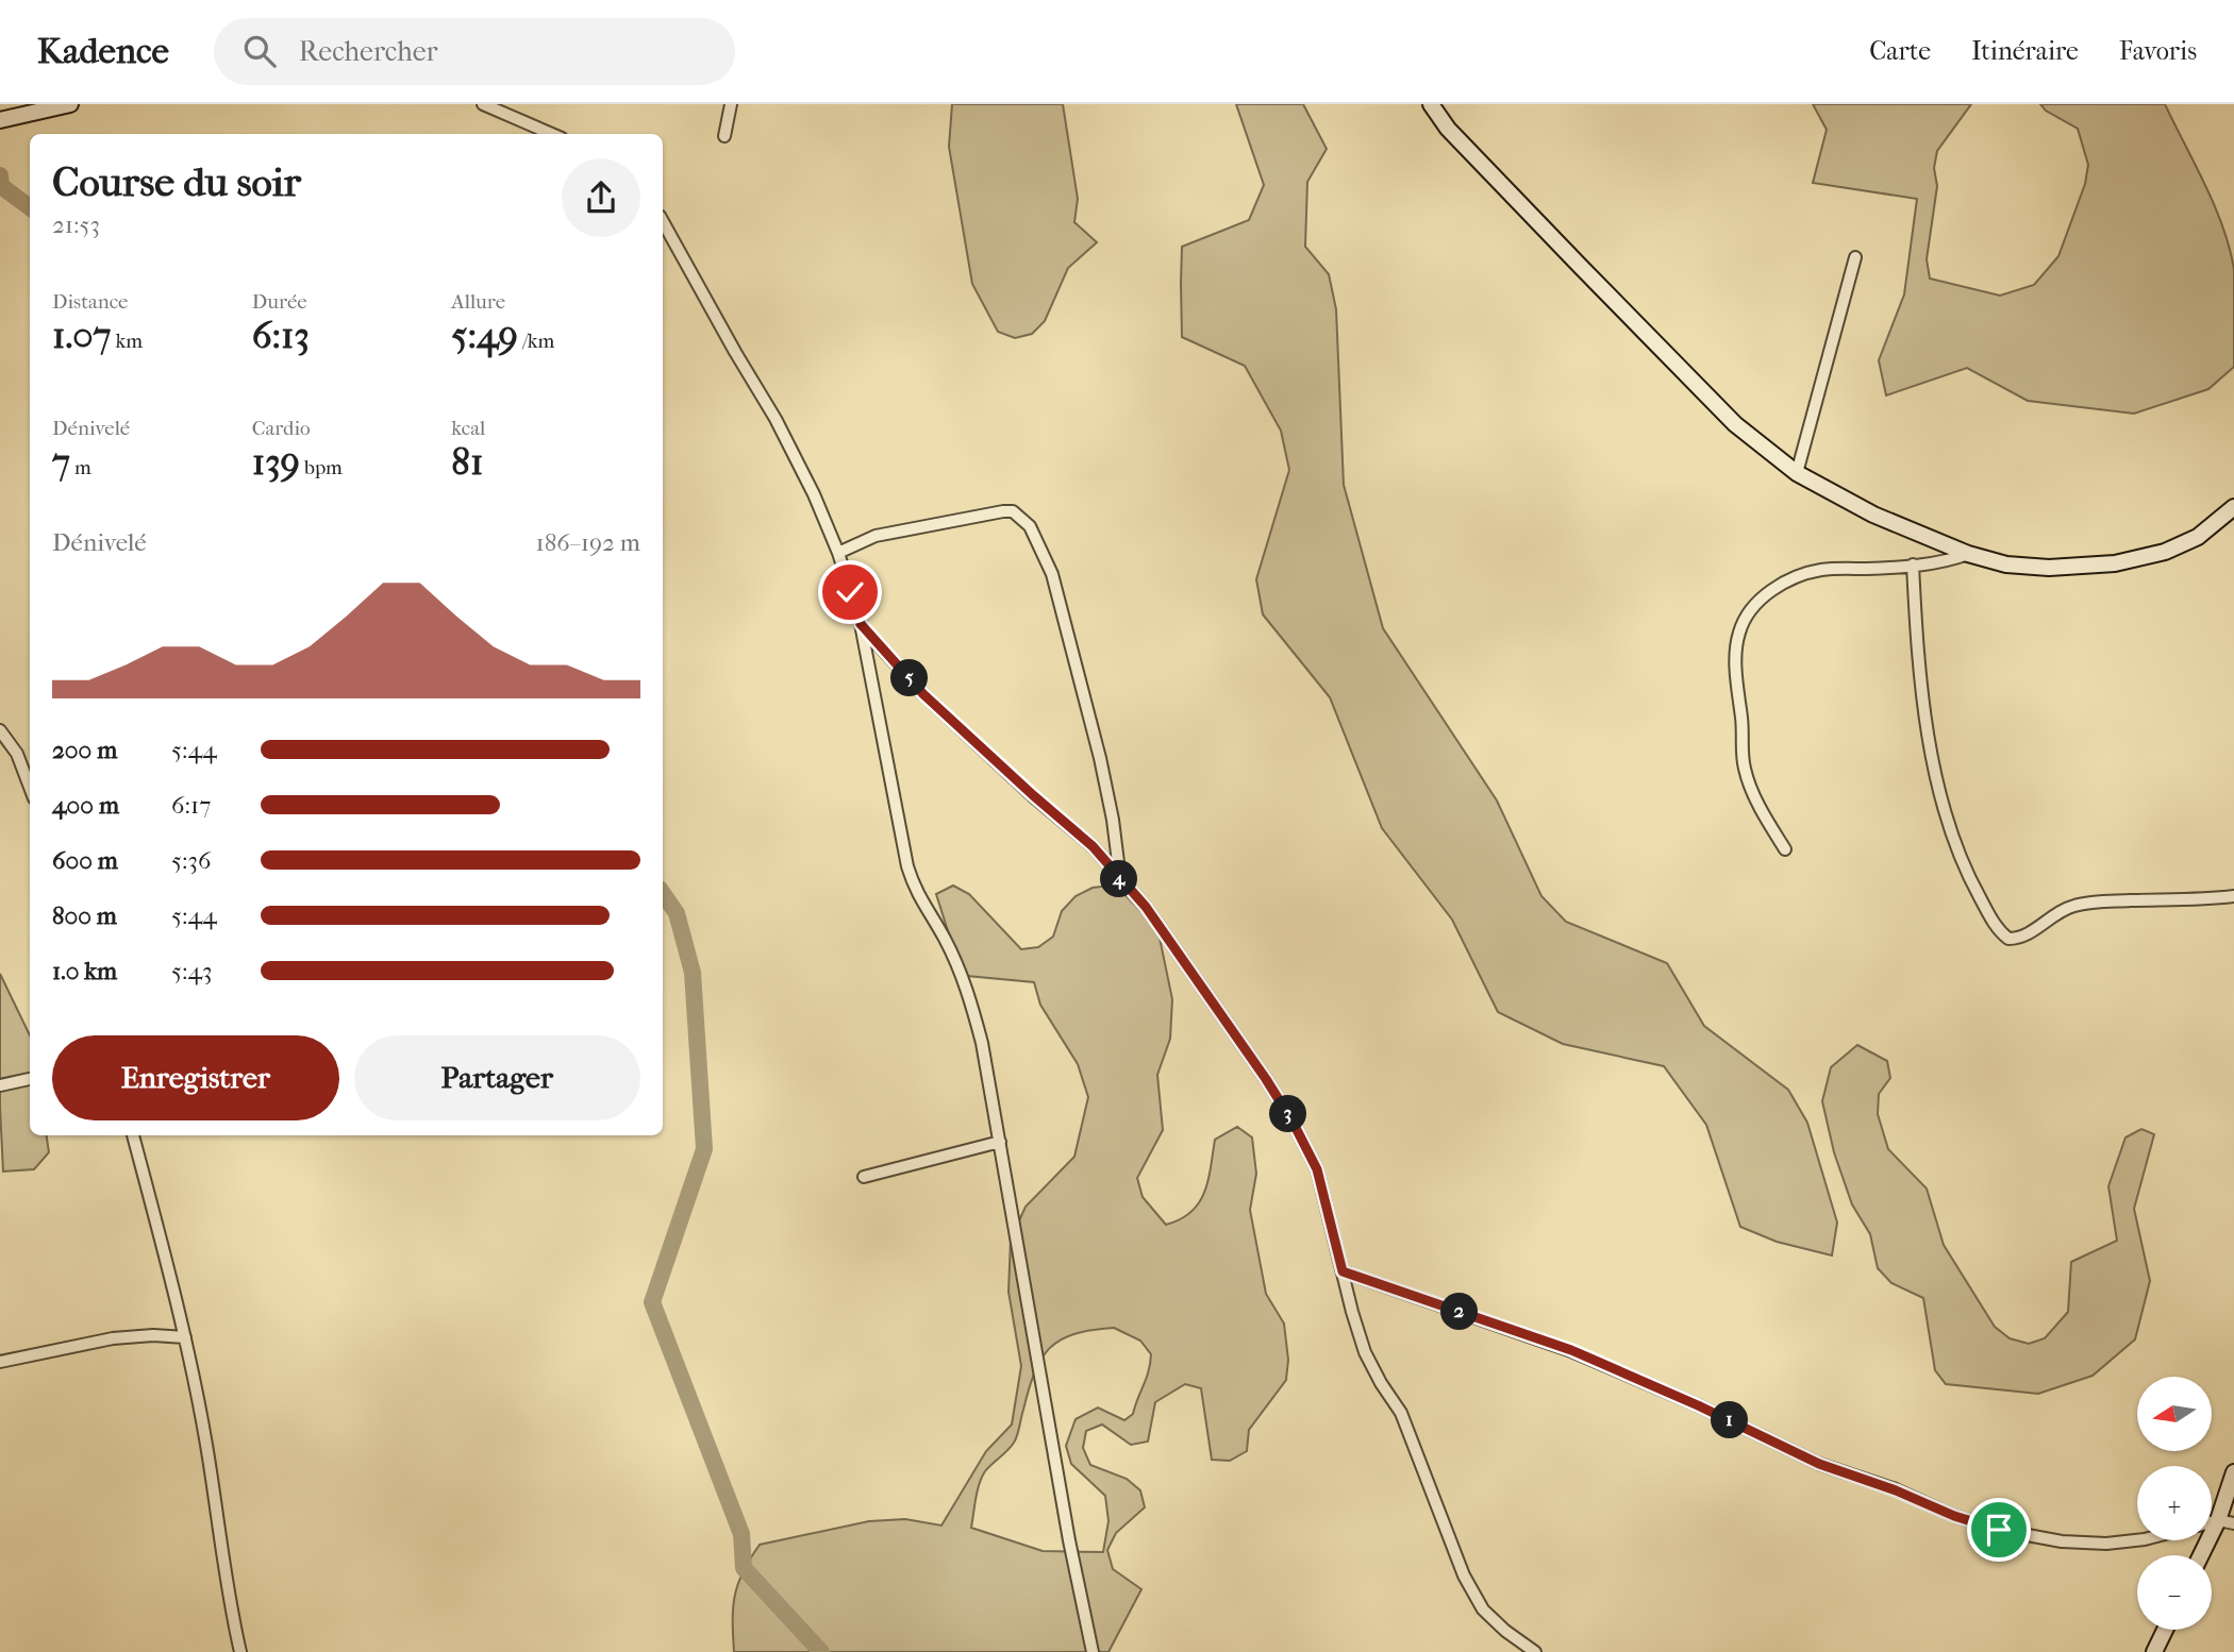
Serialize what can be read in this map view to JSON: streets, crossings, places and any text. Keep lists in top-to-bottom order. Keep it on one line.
{"north":"left","page":{"header":"Kadence","search":"Rechercher","nav":["Carte","Itinéraire","Favoris"],"heading":["Course du soir","21:53"],"stats":[["Distance","1.07 km"],["Durée","6:13"],["Allure","5:49 /km"],["Dénivelé","7 m"],["Cardio","139 bpm"],["kcal","81"]],"chart":["Dénivelé","186–192 m"],"pins":["5","4","3","2","1"],"list":[{"name":"200 m","note":"5:44"},{"name":"400 m","note":"6:17"},{"name":"600 m","note":"5:36"},{"name":"800 m","note":"5:44"},{"name":"1.0 km","note":"5:43"}],"buttons":["Enregistrer","Partager"],"map_buttons":["+","−"]}}
